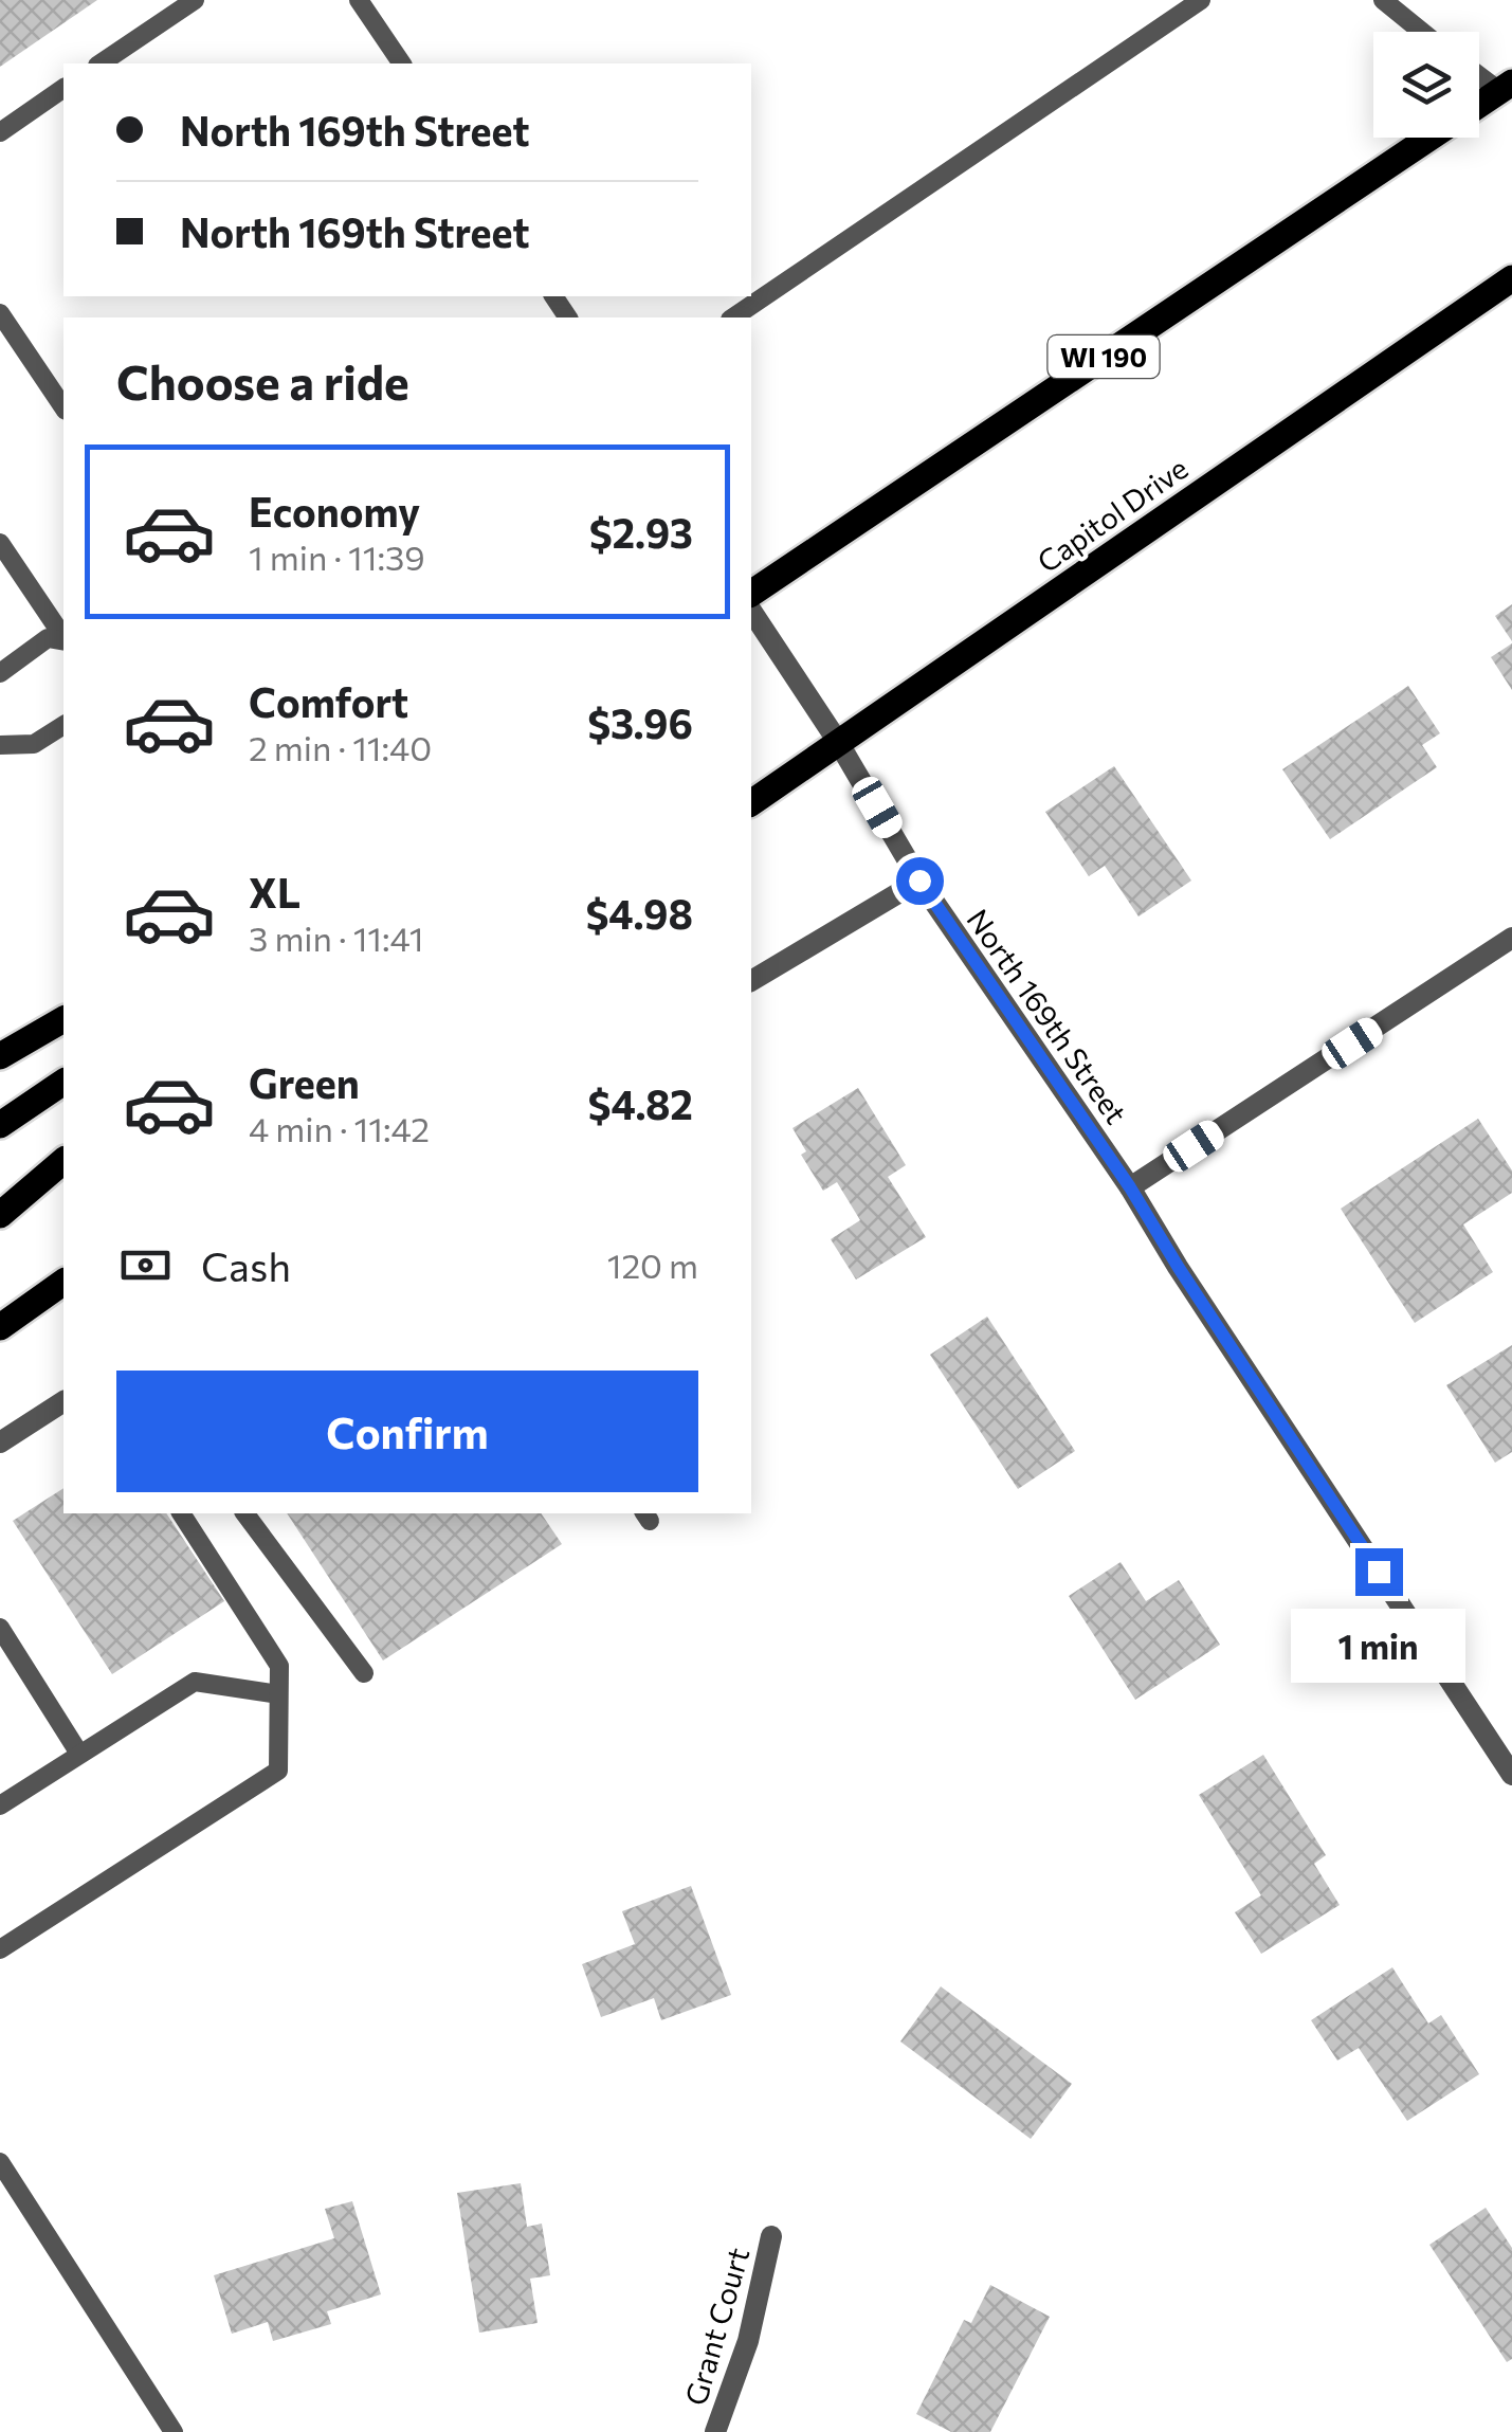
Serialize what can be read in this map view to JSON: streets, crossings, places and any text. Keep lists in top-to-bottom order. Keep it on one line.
{"streets":{"main road":["WI 190","Capitol Drive"],"street":["North 169th Street","Grant Court"]},"crossings":[["Capitol Drive","North 169th Street"]],"page":{"banner":["North 169th Street","North 169th Street"],"heading":"Choose a ride","list":[{"name":"Economy","note":"1 min · 11:39","value":"$2.93"},{"name":"Comfort","note":"2 min · 11:40","value":"$3.96"},{"name":"XL","note":"3 min · 11:41","value":"$4.98"},{"name":"Green","note":"4 min · 11:42","value":"$4.82"}],"pay":["Cash","120 m"],"buttons":"Confirm","bubble":"1 min"}}
